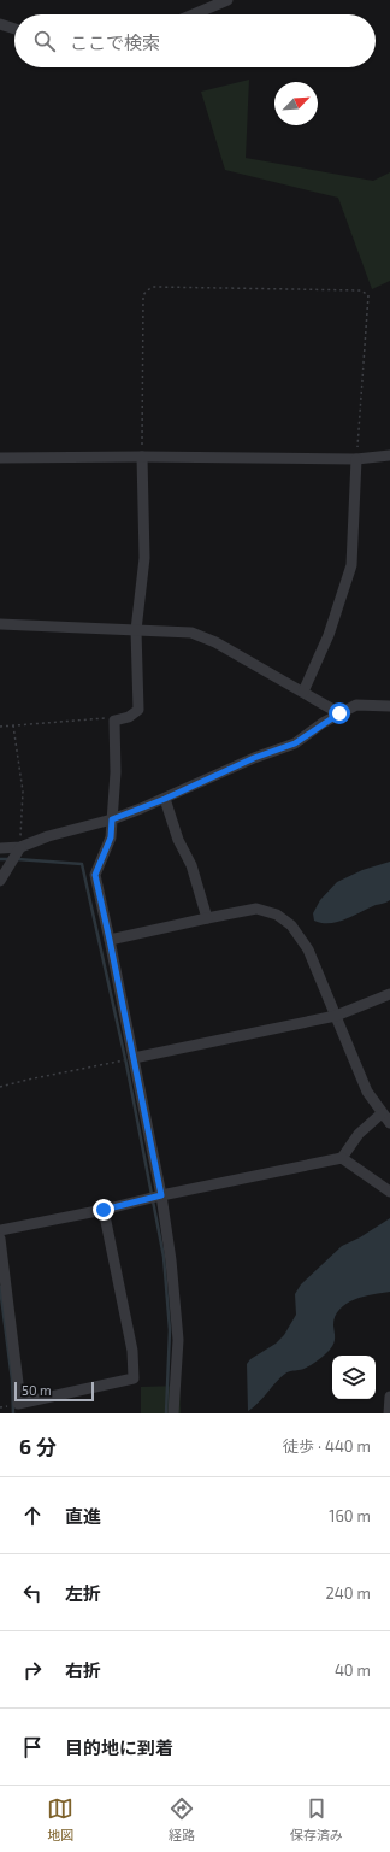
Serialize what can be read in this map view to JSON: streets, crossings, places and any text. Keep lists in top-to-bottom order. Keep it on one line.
{"scale_bar":"50 m","north":"top right","page":{"search":"ここで検索","scale":"50 m","heading":["6 分","徒歩 · 440 m"],"list":[["直進","160 m"],["左折","240 m"],["右折","40 m"],"目的地に到着"],"nav":["地図","経路","保存済み"]}}
